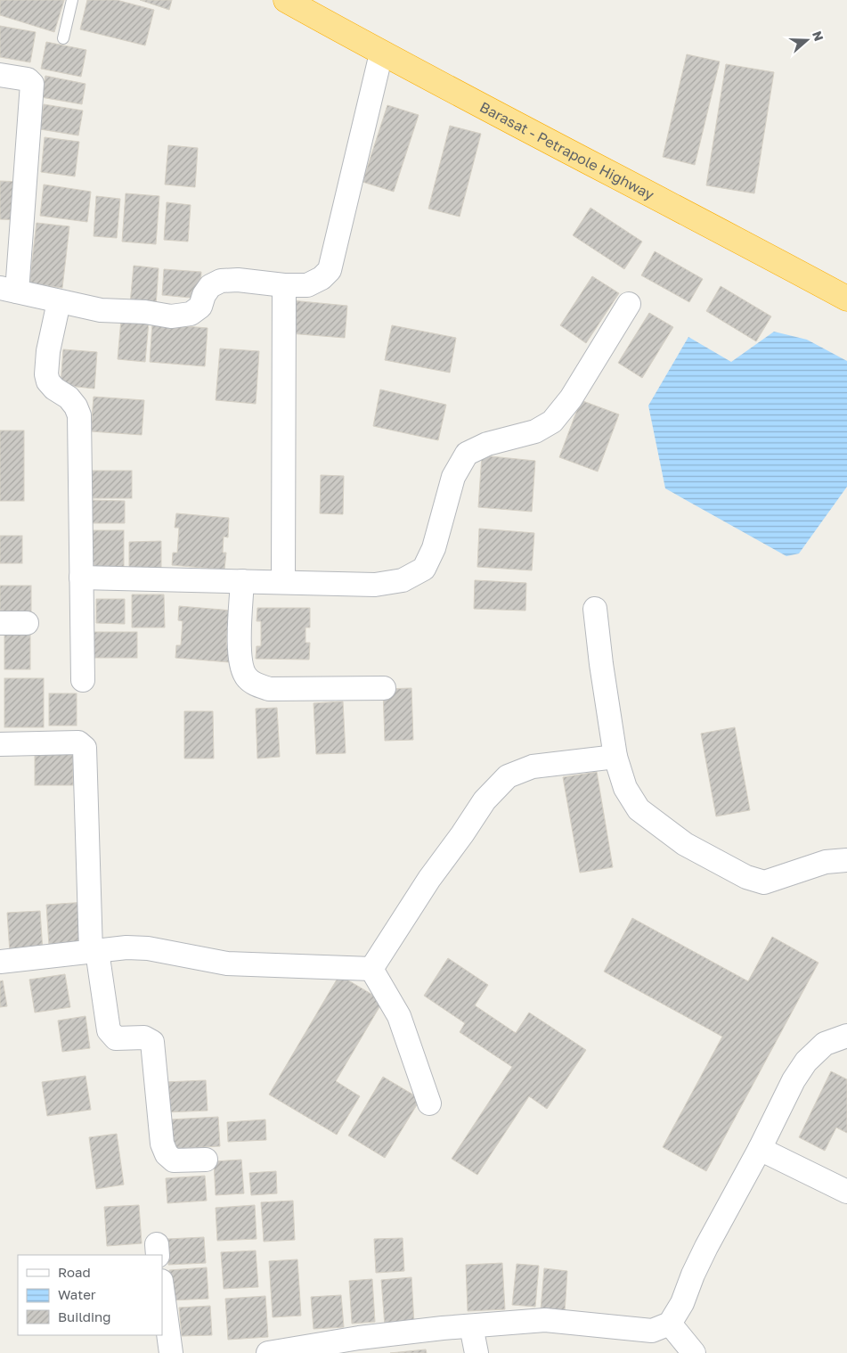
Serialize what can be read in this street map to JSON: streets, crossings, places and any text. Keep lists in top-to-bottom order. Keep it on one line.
{"streets":{"highway":["Barasat - Petrapole Highway"]},"legend":["Road","Water","Building"],"north":"right"}
